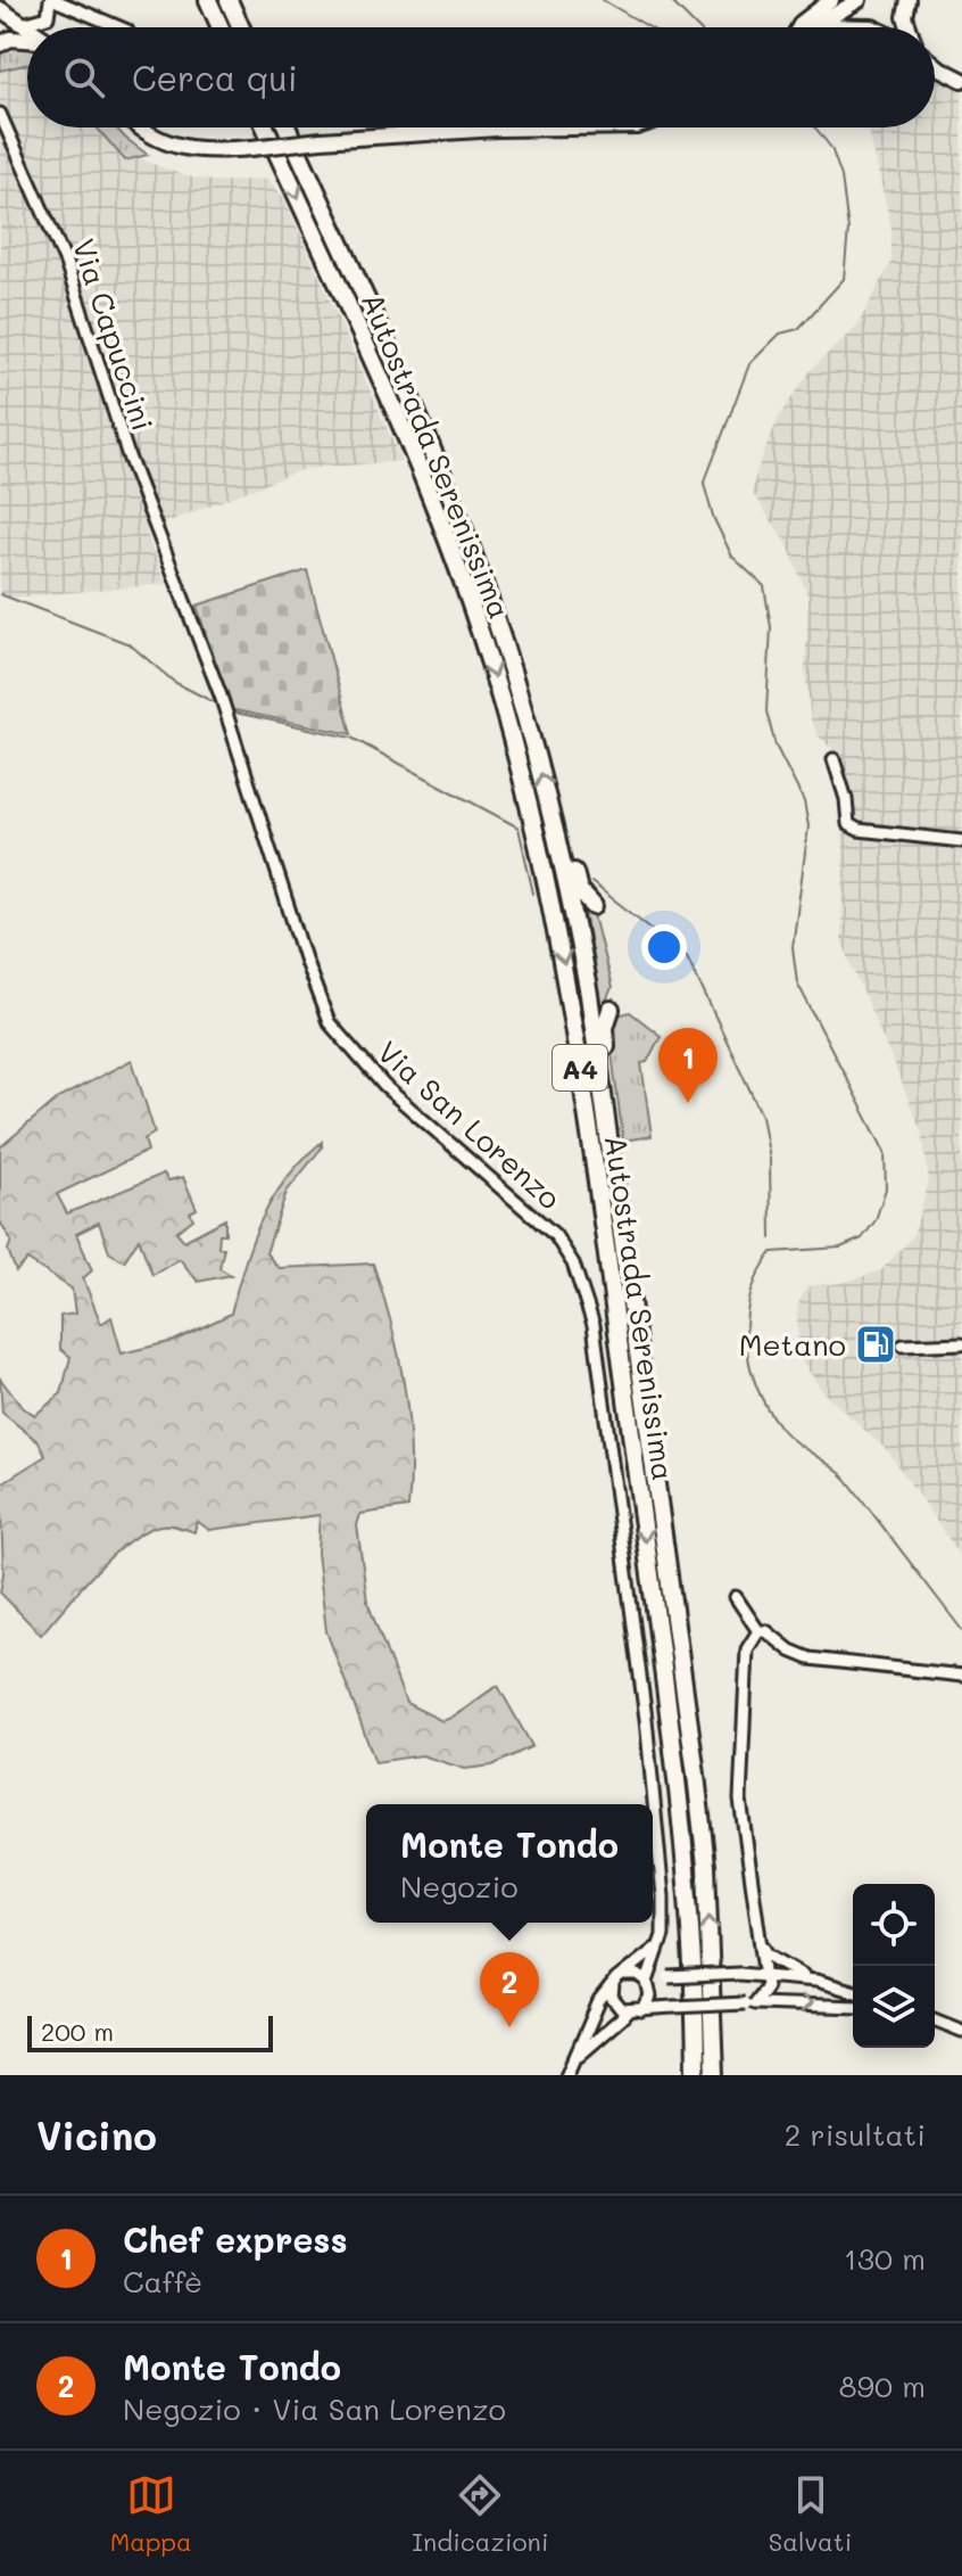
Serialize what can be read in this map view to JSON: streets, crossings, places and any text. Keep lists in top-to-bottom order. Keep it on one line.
{"streets":{"highway":["Autostrada Serenissima","A4"],"street":["Via Capuccini","Via San Lorenzo"]},"crossings":[["Via Capuccini","Via San Lorenzo"]],"places":{"fuel station":["Metano"]},"scale_bar":"200 m","page":{"search":"Cerca qui","pins":["1","2"],"popup":["Monte Tondo","Negozio"],"scale":"200 m","heading":["Vicino","2 risultati"],"list":[{"mark":"1","name":"Chef express","note":"Caffè","value":"130 m"},{"mark":"2","name":"Monte Tondo","note":"Negozio · Via San Lorenzo","value":"890 m"}],"nav":["Mappa","Indicazioni","Salvati"]}}
